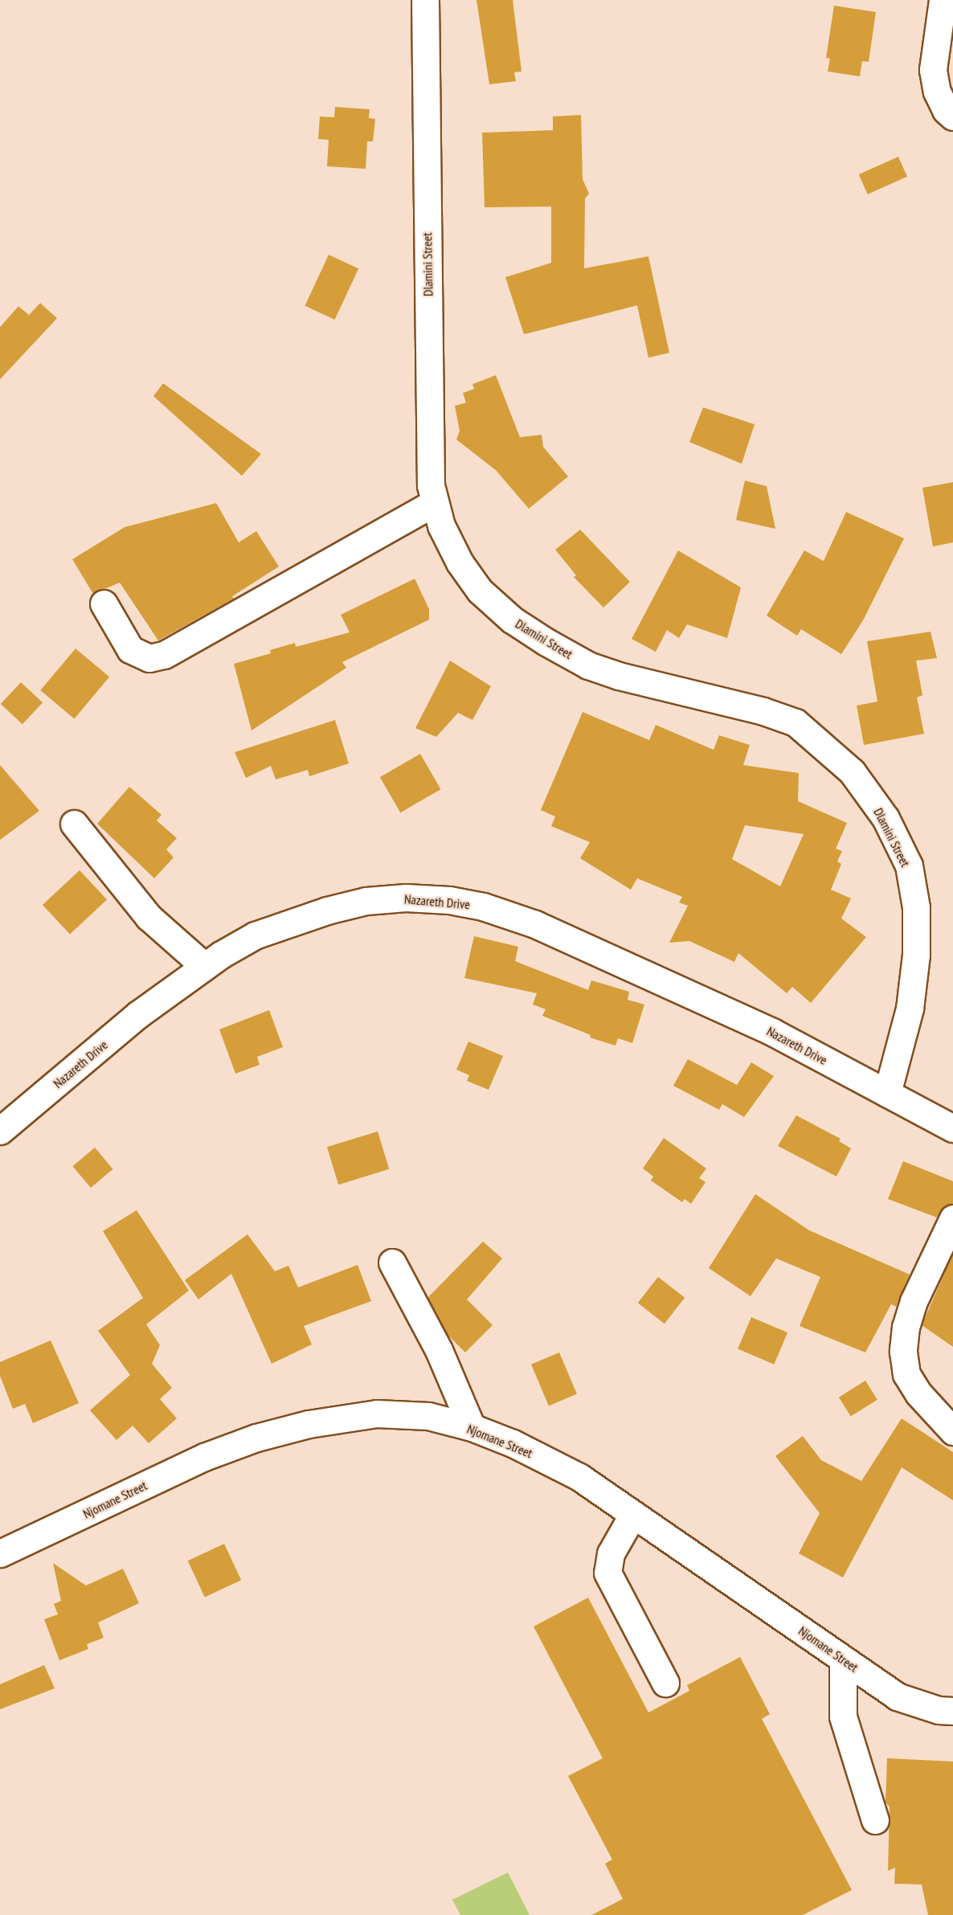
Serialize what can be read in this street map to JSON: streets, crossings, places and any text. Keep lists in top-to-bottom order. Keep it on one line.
{"streets":{"street":["Dlamini Street","Nazareth Drive","Njomane Street"]},"crossings":[["Dlamini Street","Nazareth Drive"]]}
